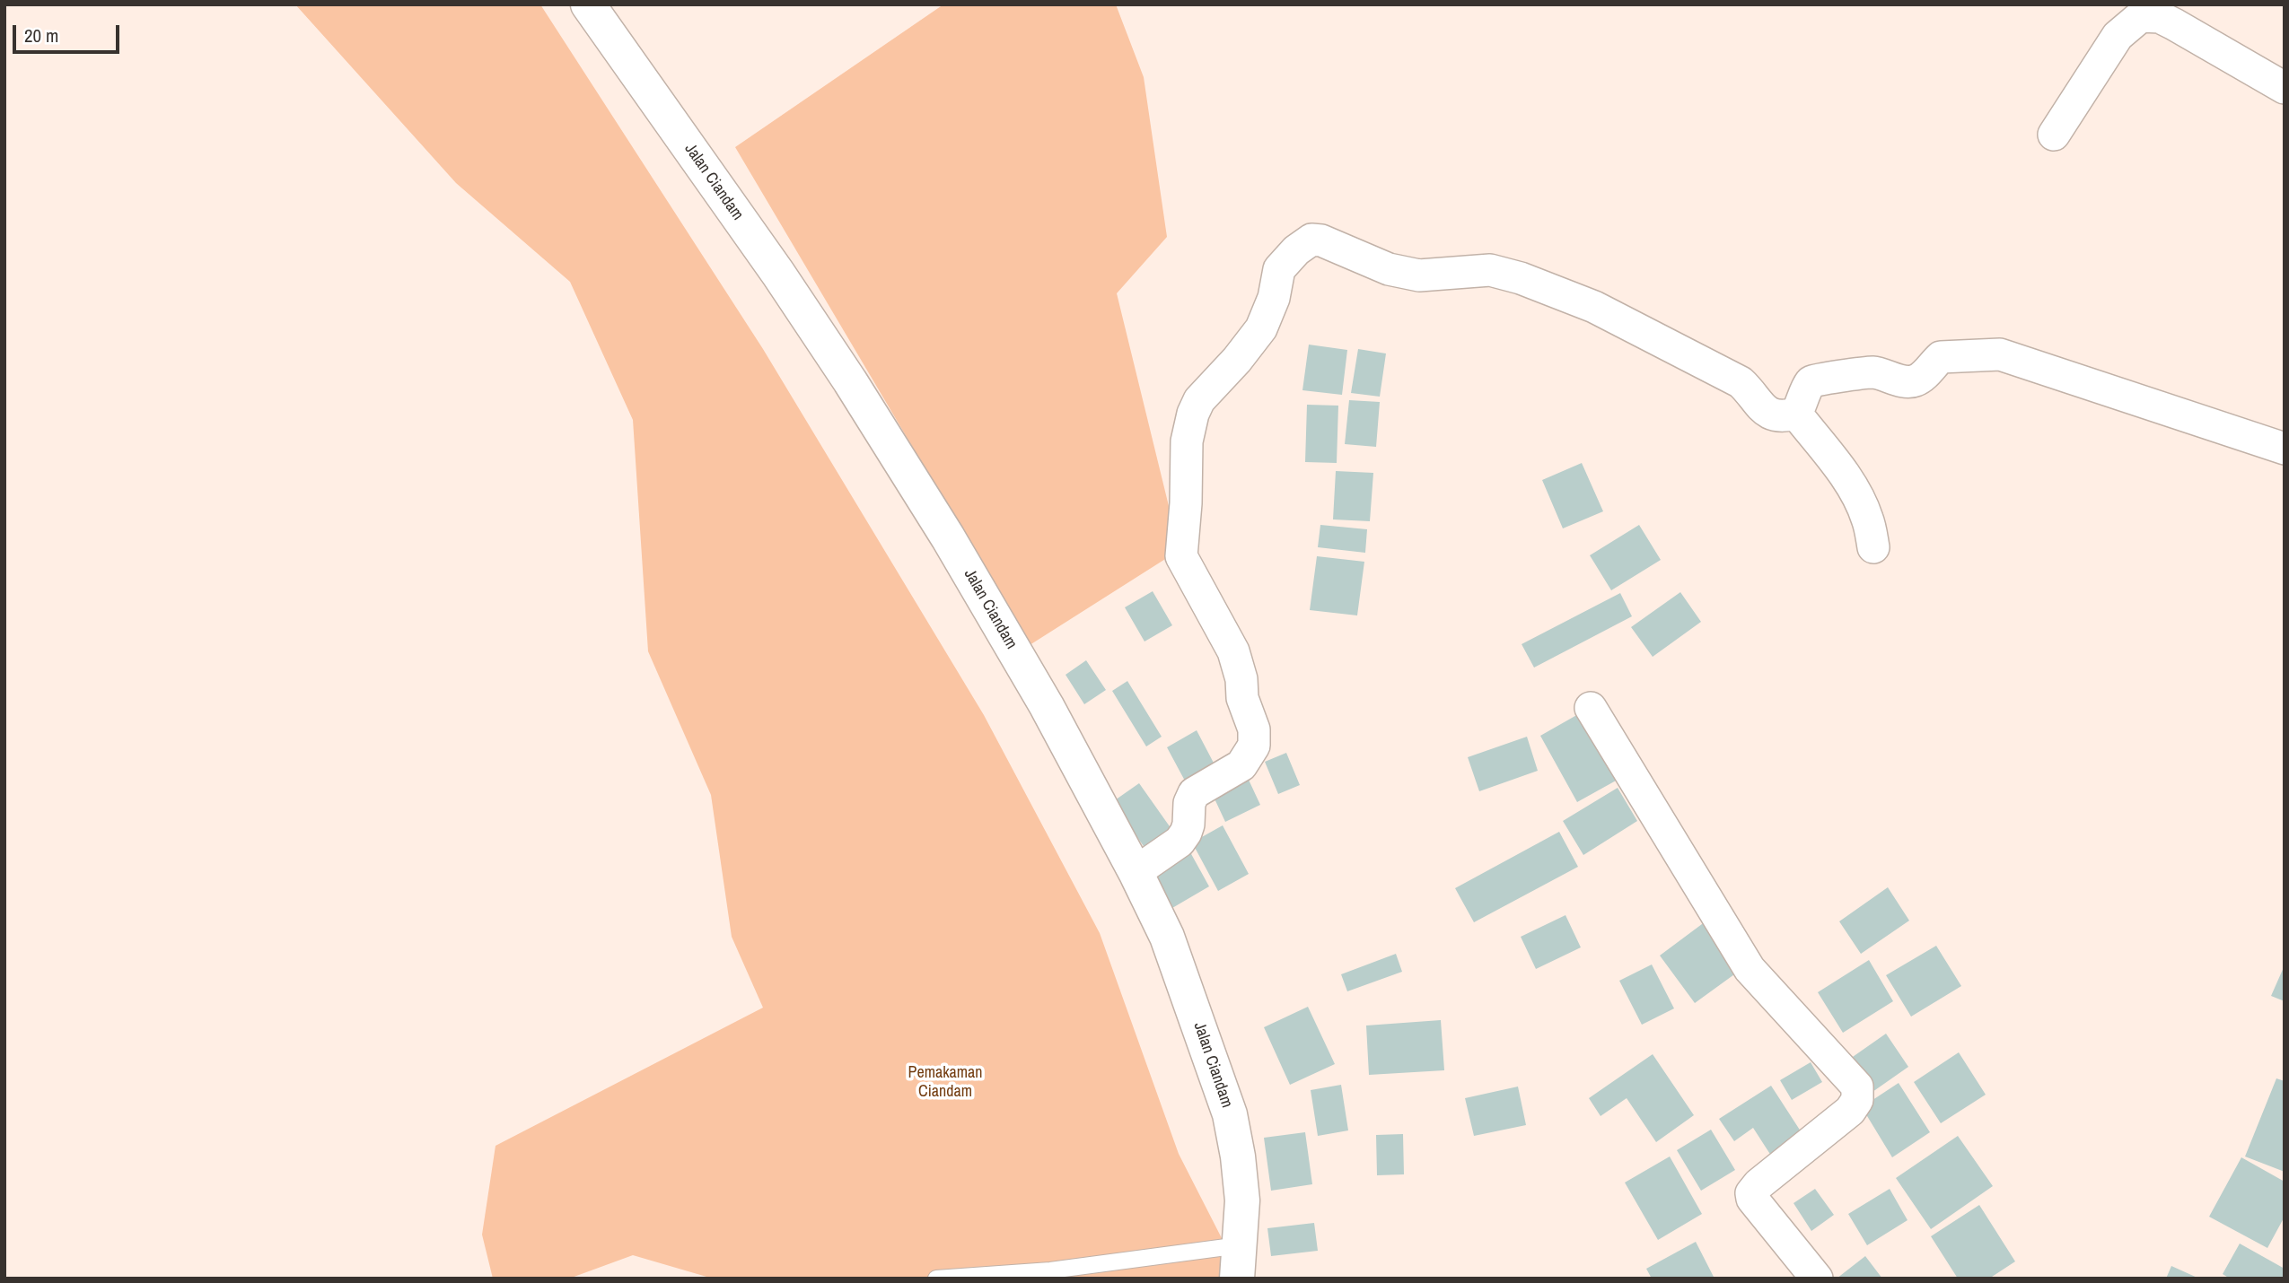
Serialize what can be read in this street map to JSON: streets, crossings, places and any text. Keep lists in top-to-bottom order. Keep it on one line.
{"streets":{"street":["Jalan Ciandam"]},"parks":["Pemakaman Ciandam"],"scale_bar":"20 m"}
